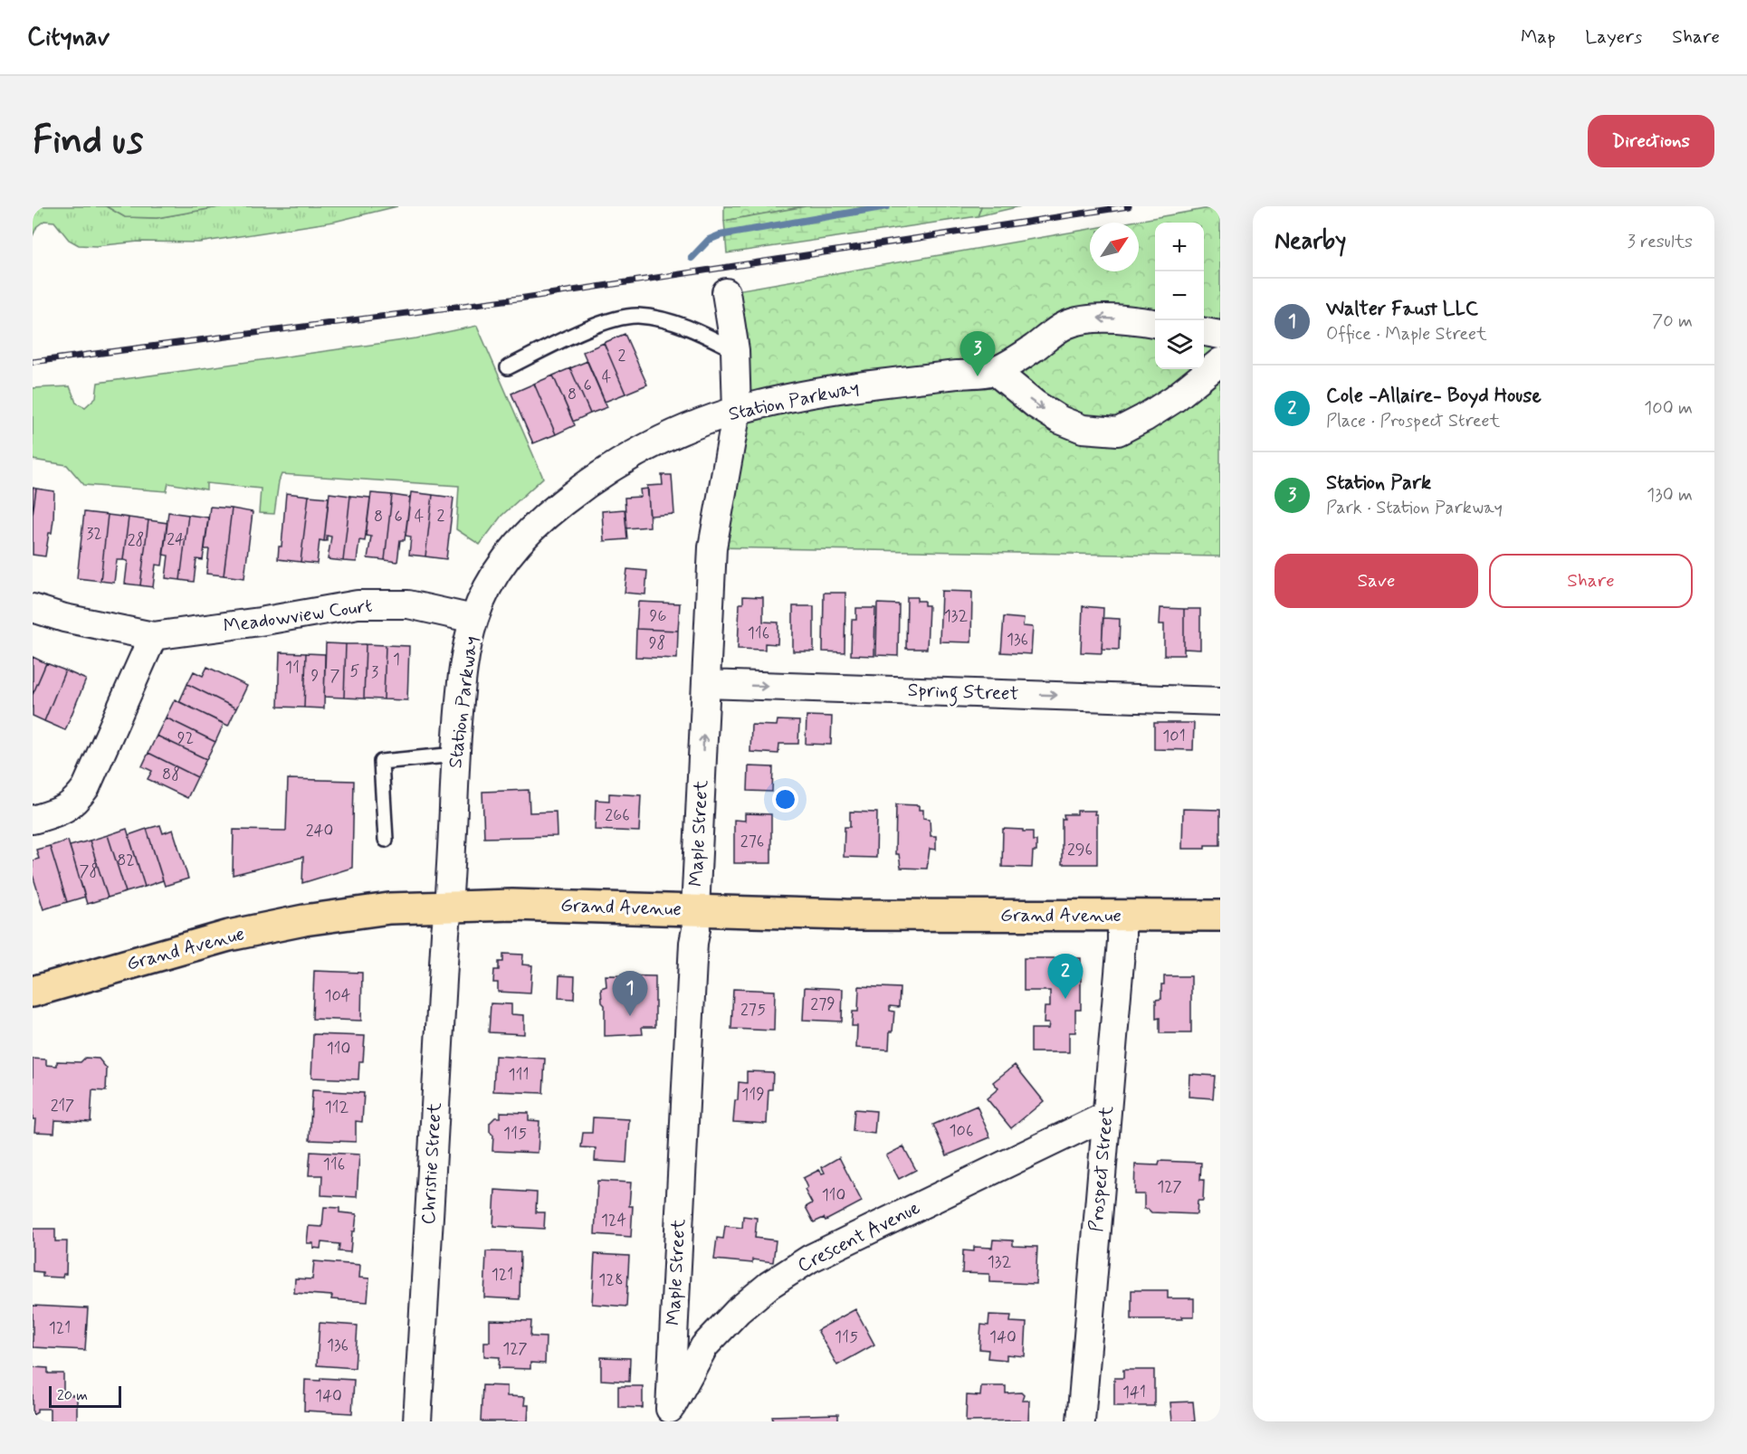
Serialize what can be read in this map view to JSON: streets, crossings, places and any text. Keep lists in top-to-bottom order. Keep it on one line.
{"streets":{"main road":["Grand Avenue"],"street":["Station Parkway","Meadowview Court","Spring Street","Maple Street","Christie Street","Prospect Street","Crescent Avenue"]},"crossings":[["Station Parkway","Meadowview Court"],["Station Parkway","Maple Street"],["Station Parkway","Grand Avenue"],["Station Parkway","Christie Street"],["Spring Street","Maple Street"],["Maple Street","Grand Avenue"],["Maple Street","Crescent Avenue"],["Grand Avenue","Christie Street"],["Grand Avenue","Prospect Street"],["Prospect Street","Crescent Avenue"]],"one_way":["Spring Street"],"house_numbers":["2","4","6","8","2","8","6","4","32","24","28","96","132","116","136","98","1","11","5","3","9","7","101","92","88","266","240","276","296","82","78","104","279","275","110","111","119","217","112","106","115","116","127","110","124","132","121","128","121","115","140","136","127","141","140"],"scale_bar":"20 m","north":"top right","page":{"header":"Citynav","nav":["Map","Layers","Share"],"buttons":["Directions",["Save","Share"]],"title":"Find us","heading":["Nearby","3 results"],"map_buttons":["+","−"],"list":[{"mark":"1","name":"Walter Faust LLC","note":"Office · Maple Street","value":"70 m"},{"mark":"2","name":"Cole -Allaire- Boyd House","note":"Place · Prospect Street","value":"100 m"},{"mark":"3","name":"Station Park","note":"Park · Station Parkway","value":"130 m"}],"pins":["3","2","1"],"scale":"20 m"}}
